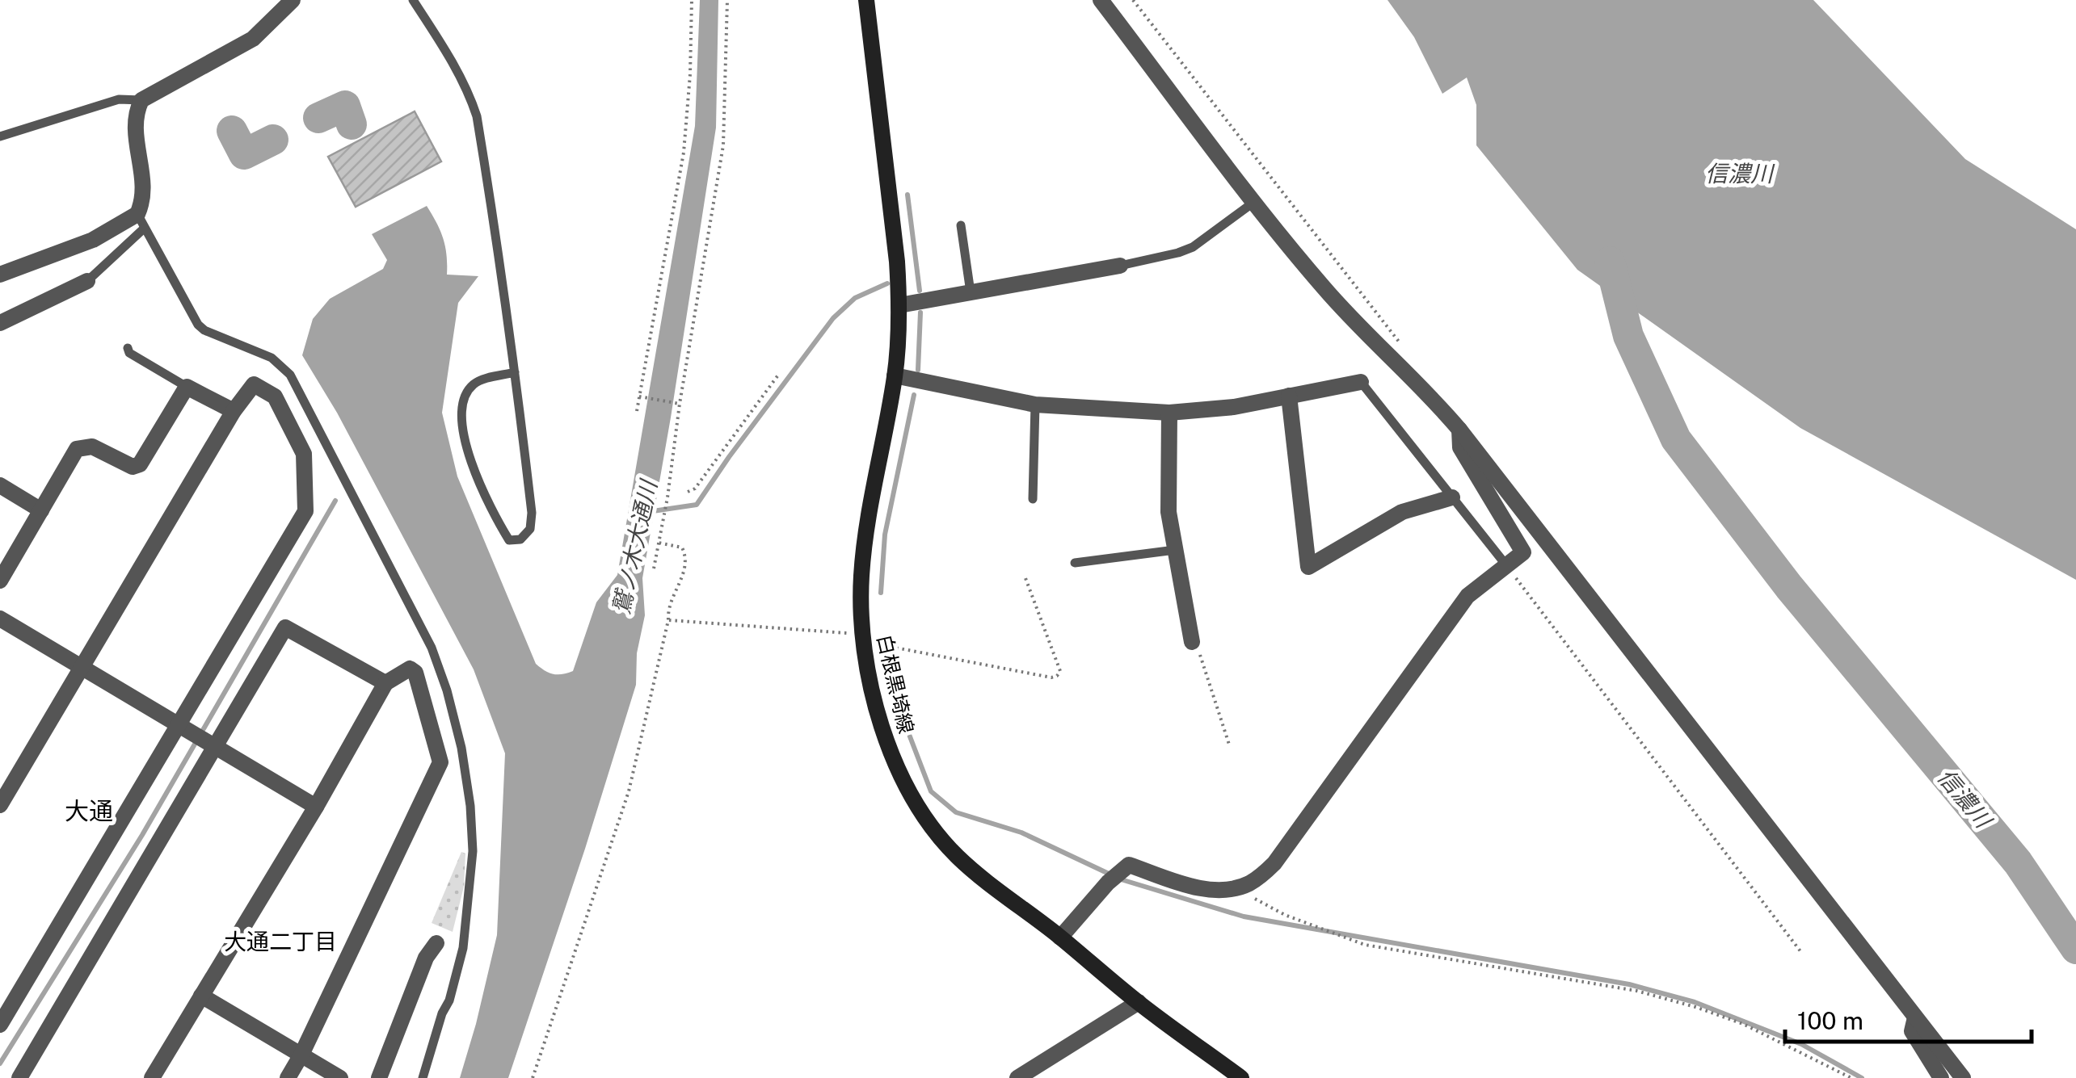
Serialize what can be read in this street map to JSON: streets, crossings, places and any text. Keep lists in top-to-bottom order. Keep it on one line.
{"streets":{"main road":["白根黒埼線"]},"districts":["大通","大通二丁目"],"water":["信濃川","鷲ノ木大通川"],"scale_bar":"100 m"}
